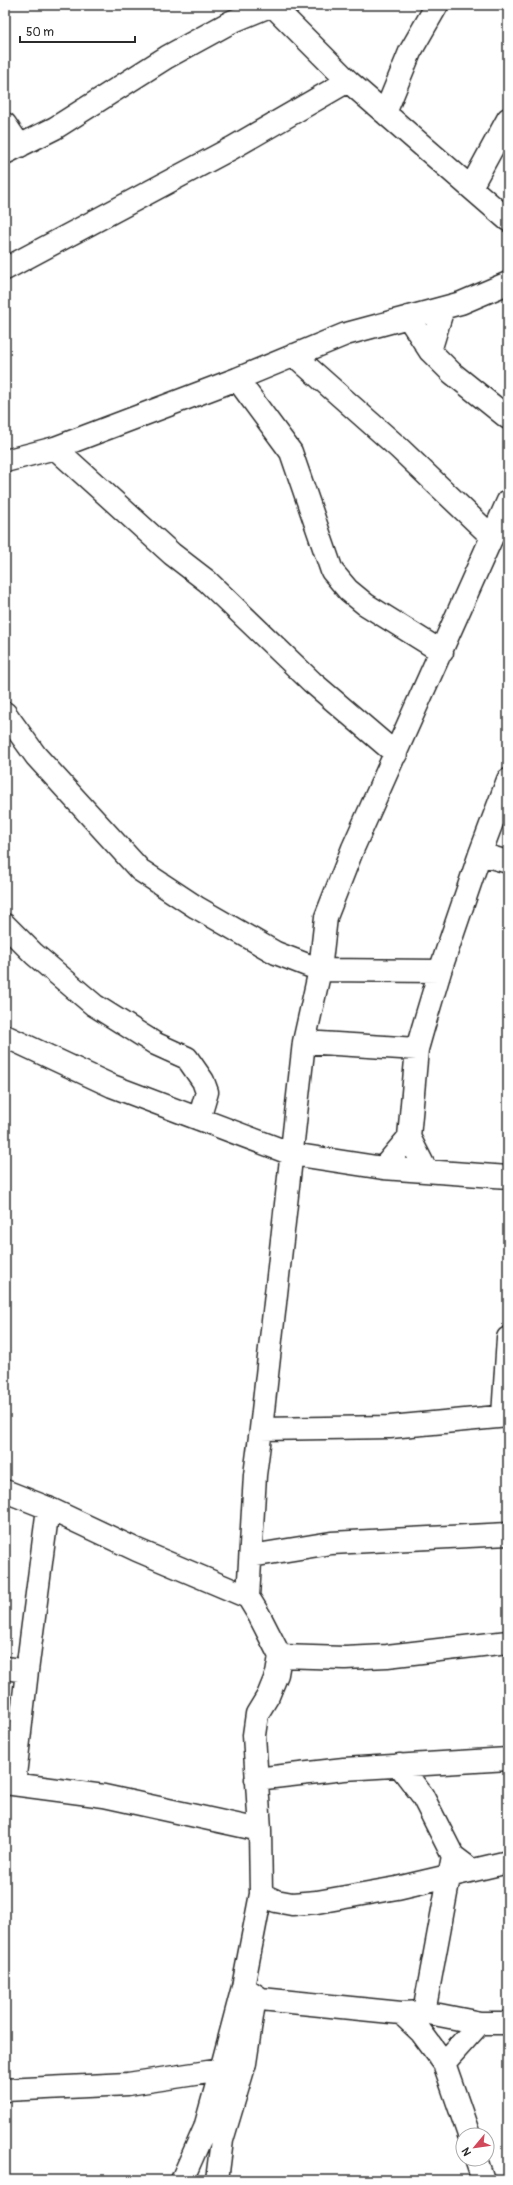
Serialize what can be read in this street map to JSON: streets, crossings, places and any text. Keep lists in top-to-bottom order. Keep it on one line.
{"scale_bar":"50 m","north":"bottom left"}
